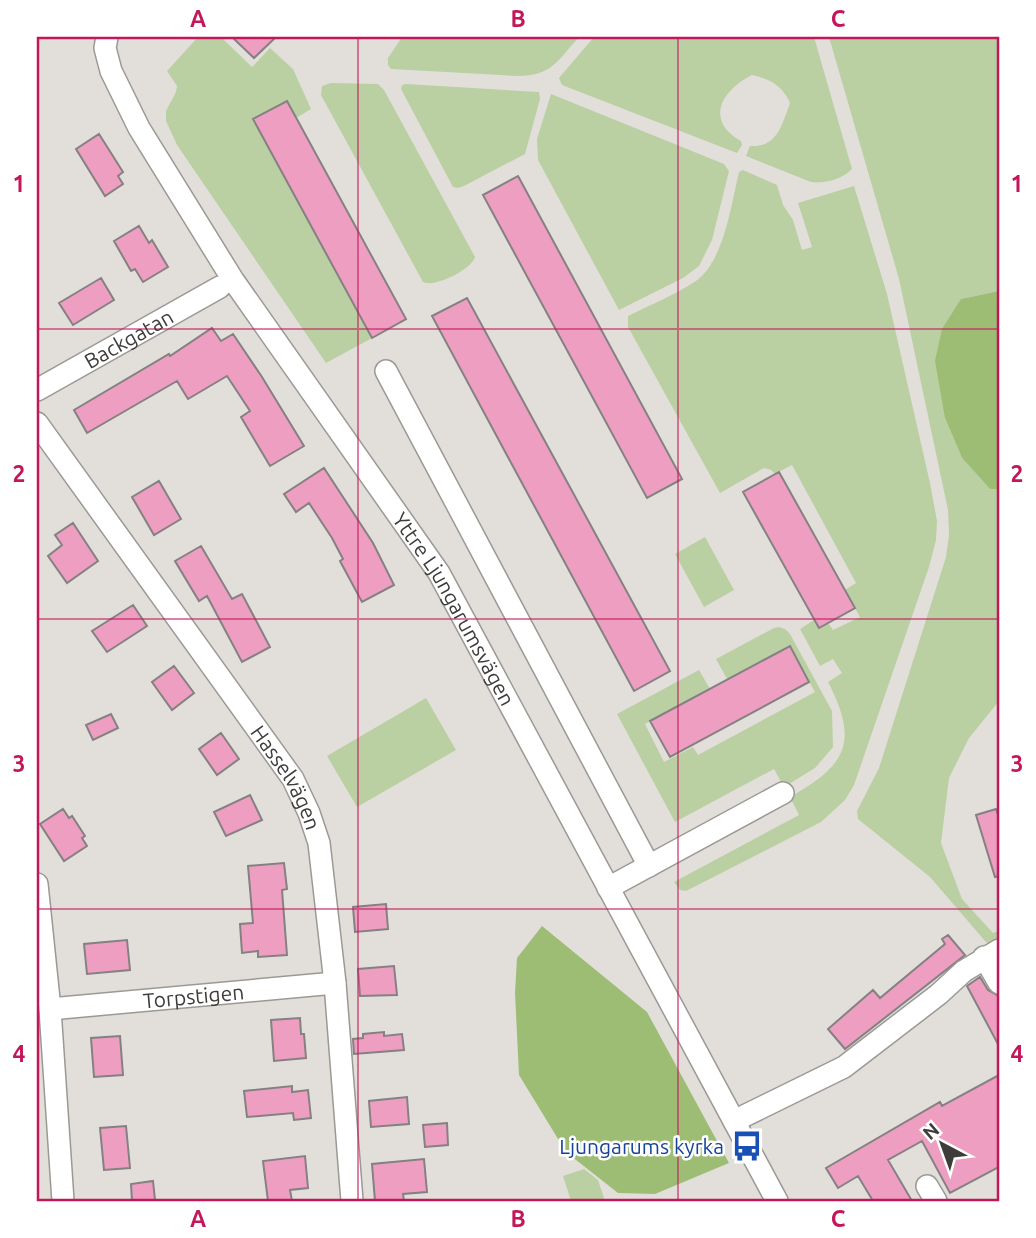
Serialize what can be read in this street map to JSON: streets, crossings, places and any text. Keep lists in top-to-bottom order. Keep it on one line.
{"streets":{"street":["Backgatan","Yttre Ljungarumsvägen","Hasselvägen","Torpstigen"]},"crossings":[["Hasselvägen","Torpstigen"]],"places":{"bus stop":["Ljungarums kyrka"]},"north":"top left","grid":{"columns":["A","B","C"],"rows":["1","2","3","4"]}}
